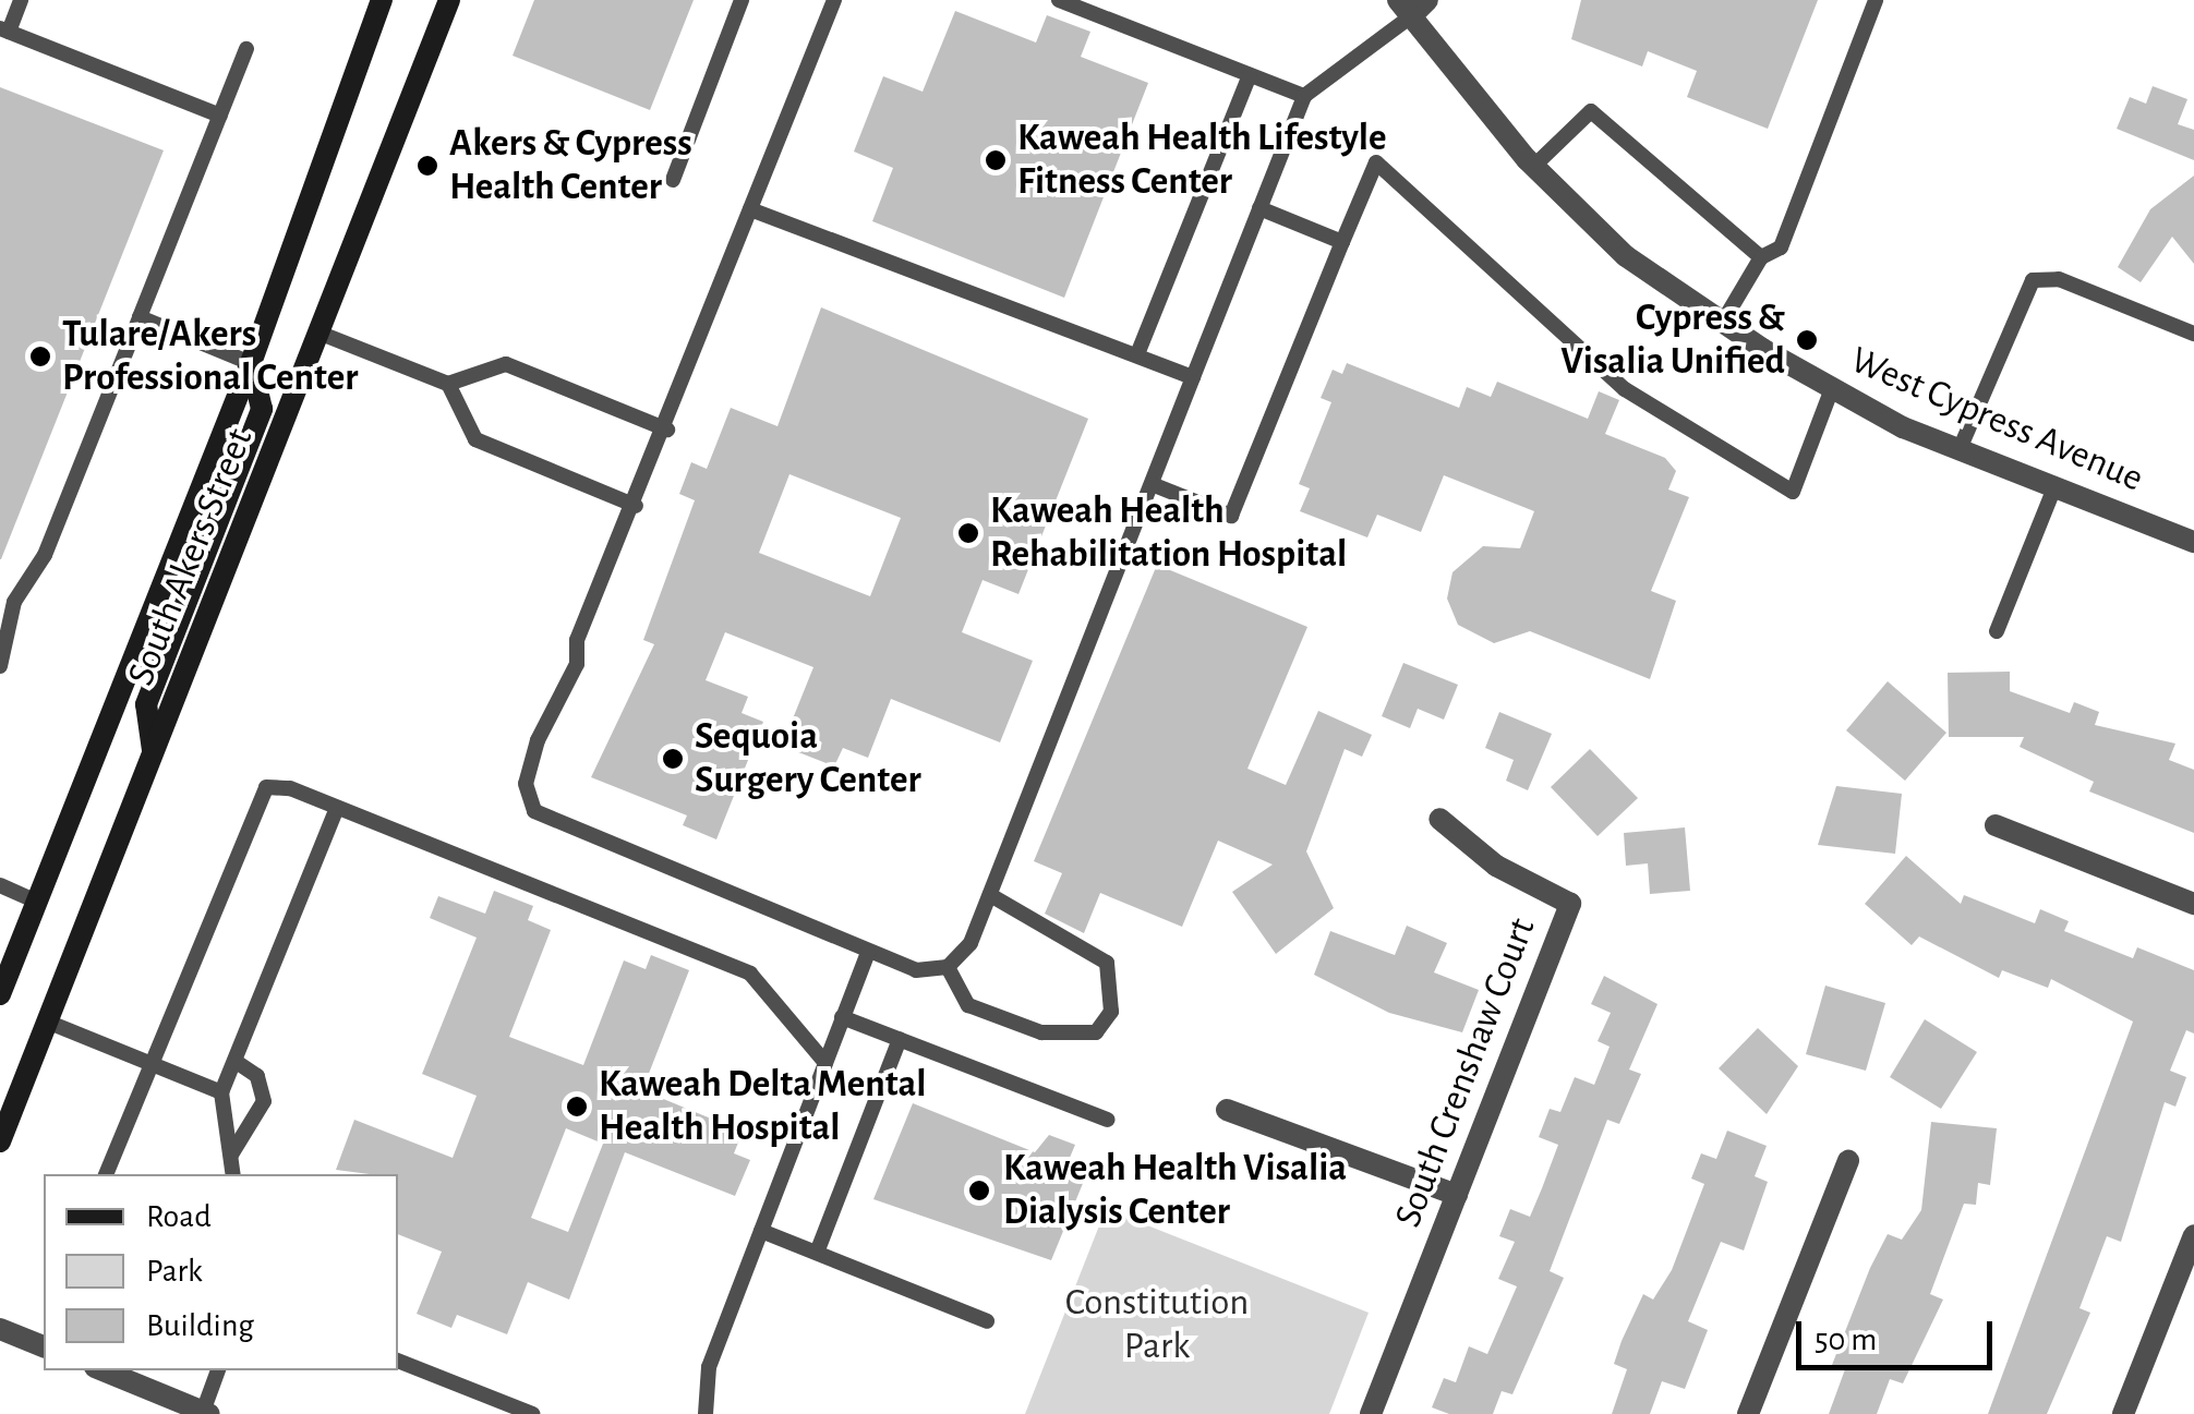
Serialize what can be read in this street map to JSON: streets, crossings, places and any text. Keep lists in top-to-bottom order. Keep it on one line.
{"streets":{"main road":["South Akers Street"],"street":["West Cypress Avenue","South Crenshaw Court"]},"parks":["Constitution Park"],"places":["Kaweah Health Lifestyle Fitness Center","Akers & Cypress Health Center","Cypress & Visalia Unified","Tulare/Akers Professional Center","Kaweah Health Rehabilitation Hospital","Sequoia Surgery Center","Kaweah Delta Mental Health Hospital","Kaweah Health Visalia Dialysis Center"],"legend":["Road","Park","Building"],"scale_bar":"50 m"}
